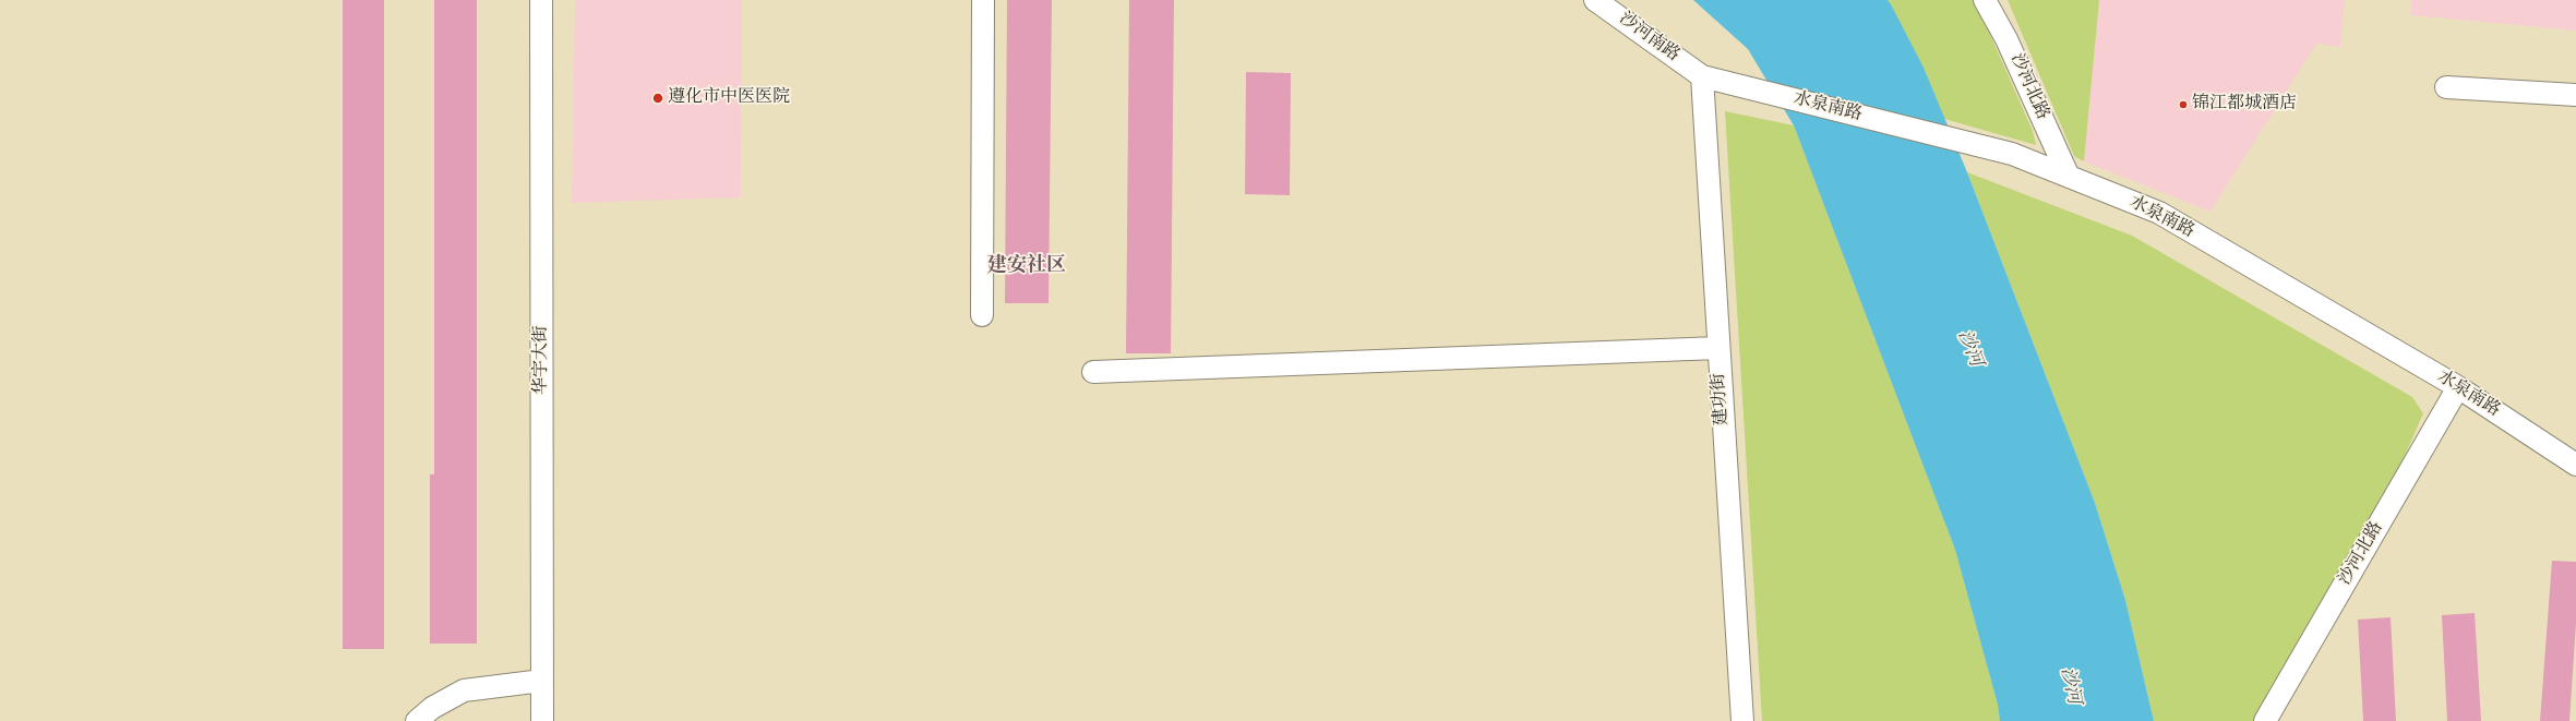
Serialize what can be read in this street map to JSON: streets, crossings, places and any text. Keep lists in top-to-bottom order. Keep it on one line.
{"streets":{"street":["沙河南路","沙河北路","水泉南路","华宇大街","建功街"]},"crossings":[["沙河南路","水泉南路"],["沙河南路","建功街"],["沙河北路","水泉南路"],["水泉南路","建功街"]],"districts":["建安社区"],"water":["沙河"],"places":["遵化市中医医院","锦江都城酒店"]}
